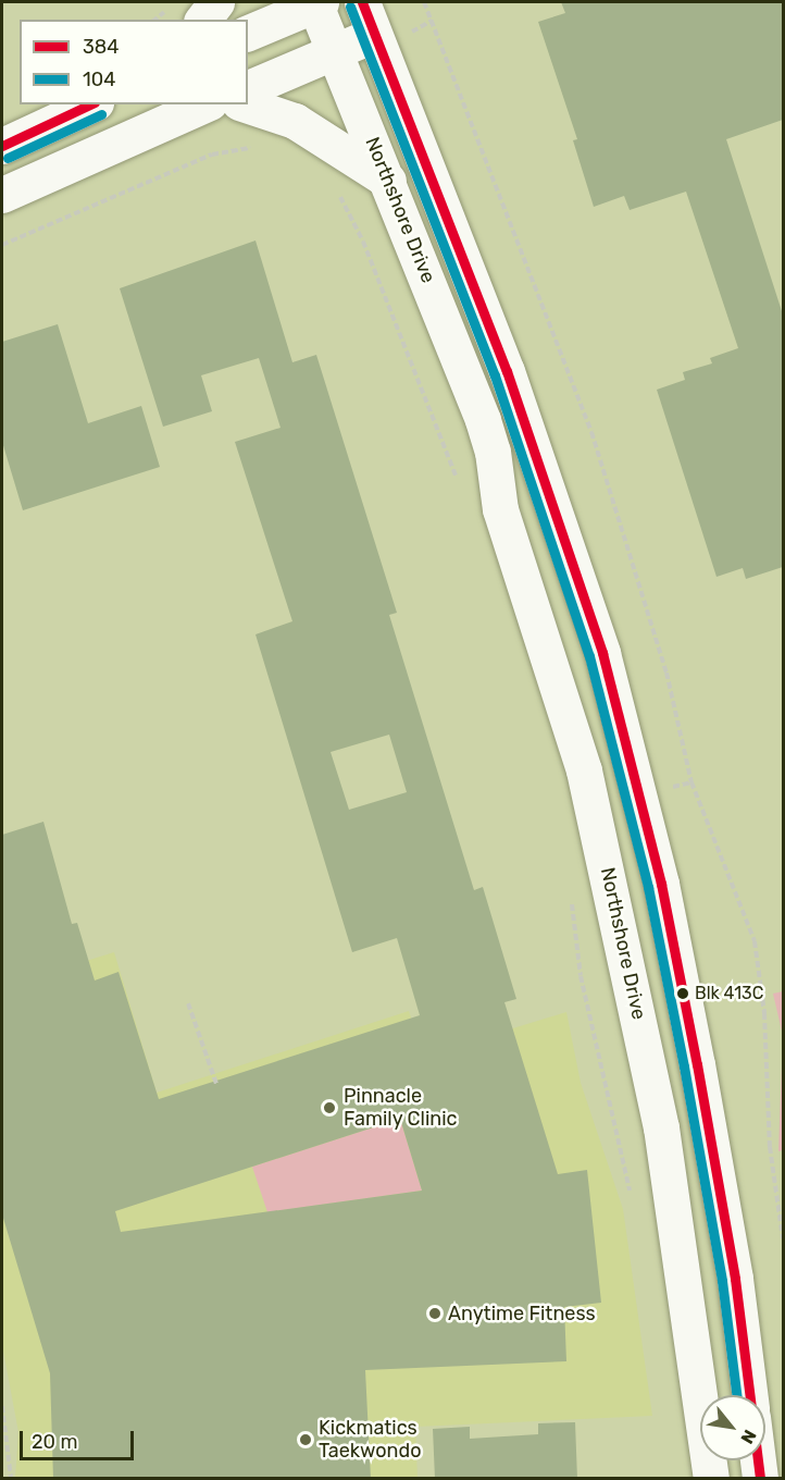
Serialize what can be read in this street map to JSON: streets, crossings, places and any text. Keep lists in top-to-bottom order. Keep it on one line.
{"streets":{"street":["Northshore Drive"]},"places":["Blk 413C","Pinnacle Family Clinic","Anytime Fitness","Kickmatics Taekwondo"],"lines":["transit line 384","transit line 104"],"legend":["384","104"],"scale_bar":"20 m","north":"bottom right"}
